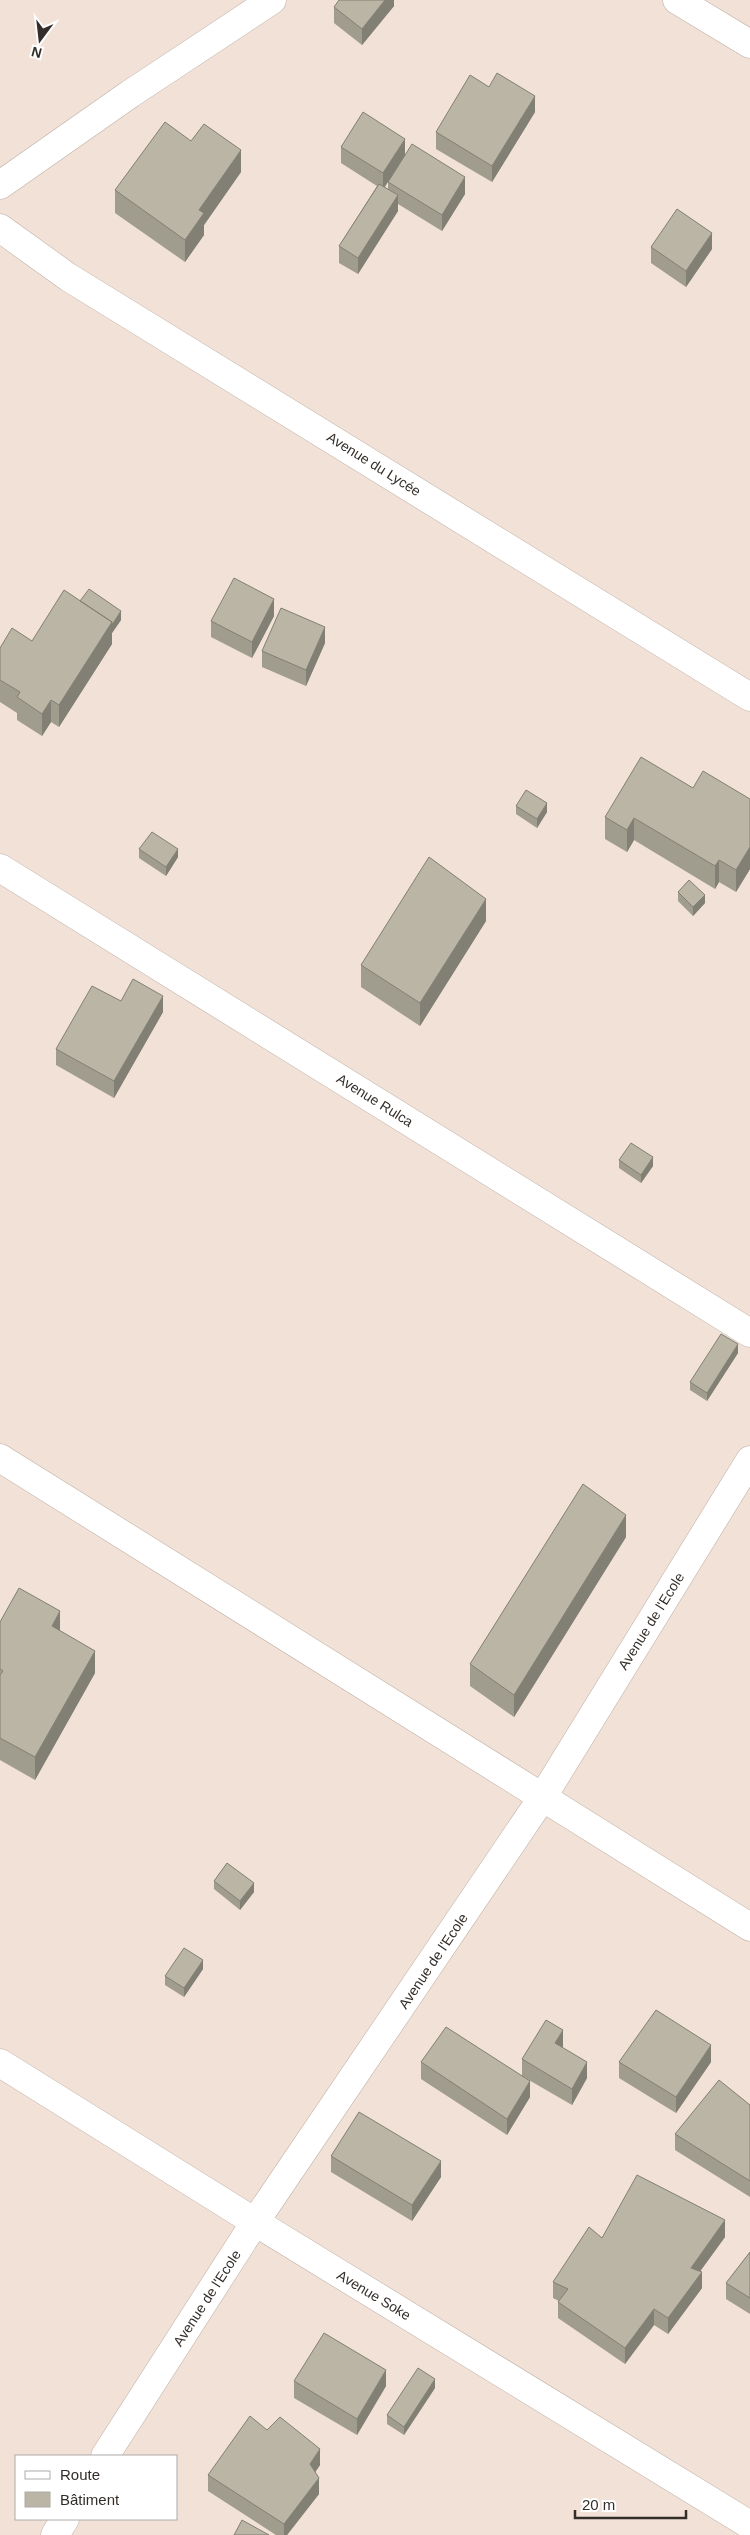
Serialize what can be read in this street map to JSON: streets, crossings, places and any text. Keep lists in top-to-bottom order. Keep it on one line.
{"streets":{"street":["Avenue du Lycée","Avenue Rulca","Avenue de l'Ecole","Avenue Soke"]},"crossings":[["Avenue de l'Ecole","Avenue Soke"]],"legend":["Route","Bâtiment"],"scale_bar":"20 m","north":"bottom"}
